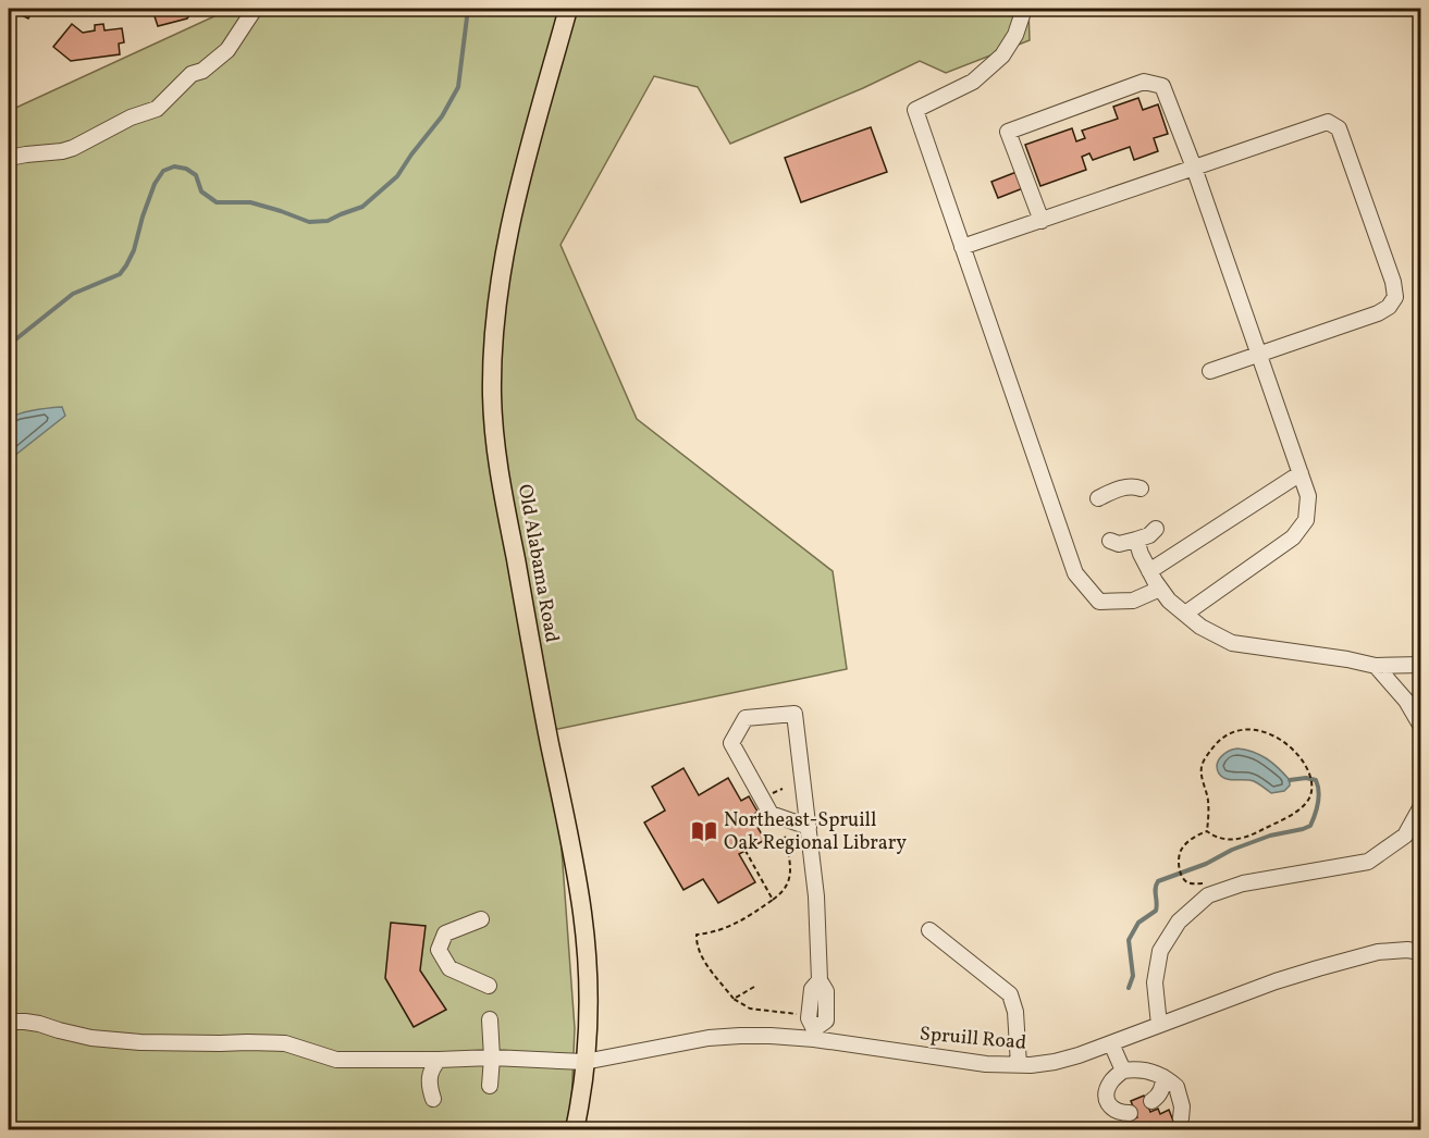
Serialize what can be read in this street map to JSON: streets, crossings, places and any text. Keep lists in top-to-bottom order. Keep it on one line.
{"streets":{"main road":["Old Alabama Road"],"street":["Spruill Road"]},"crossings":[["Old Alabama Road","Spruill Road"]],"places":{"library":["Northeast-Spruill Oak Regional Library"]}}
